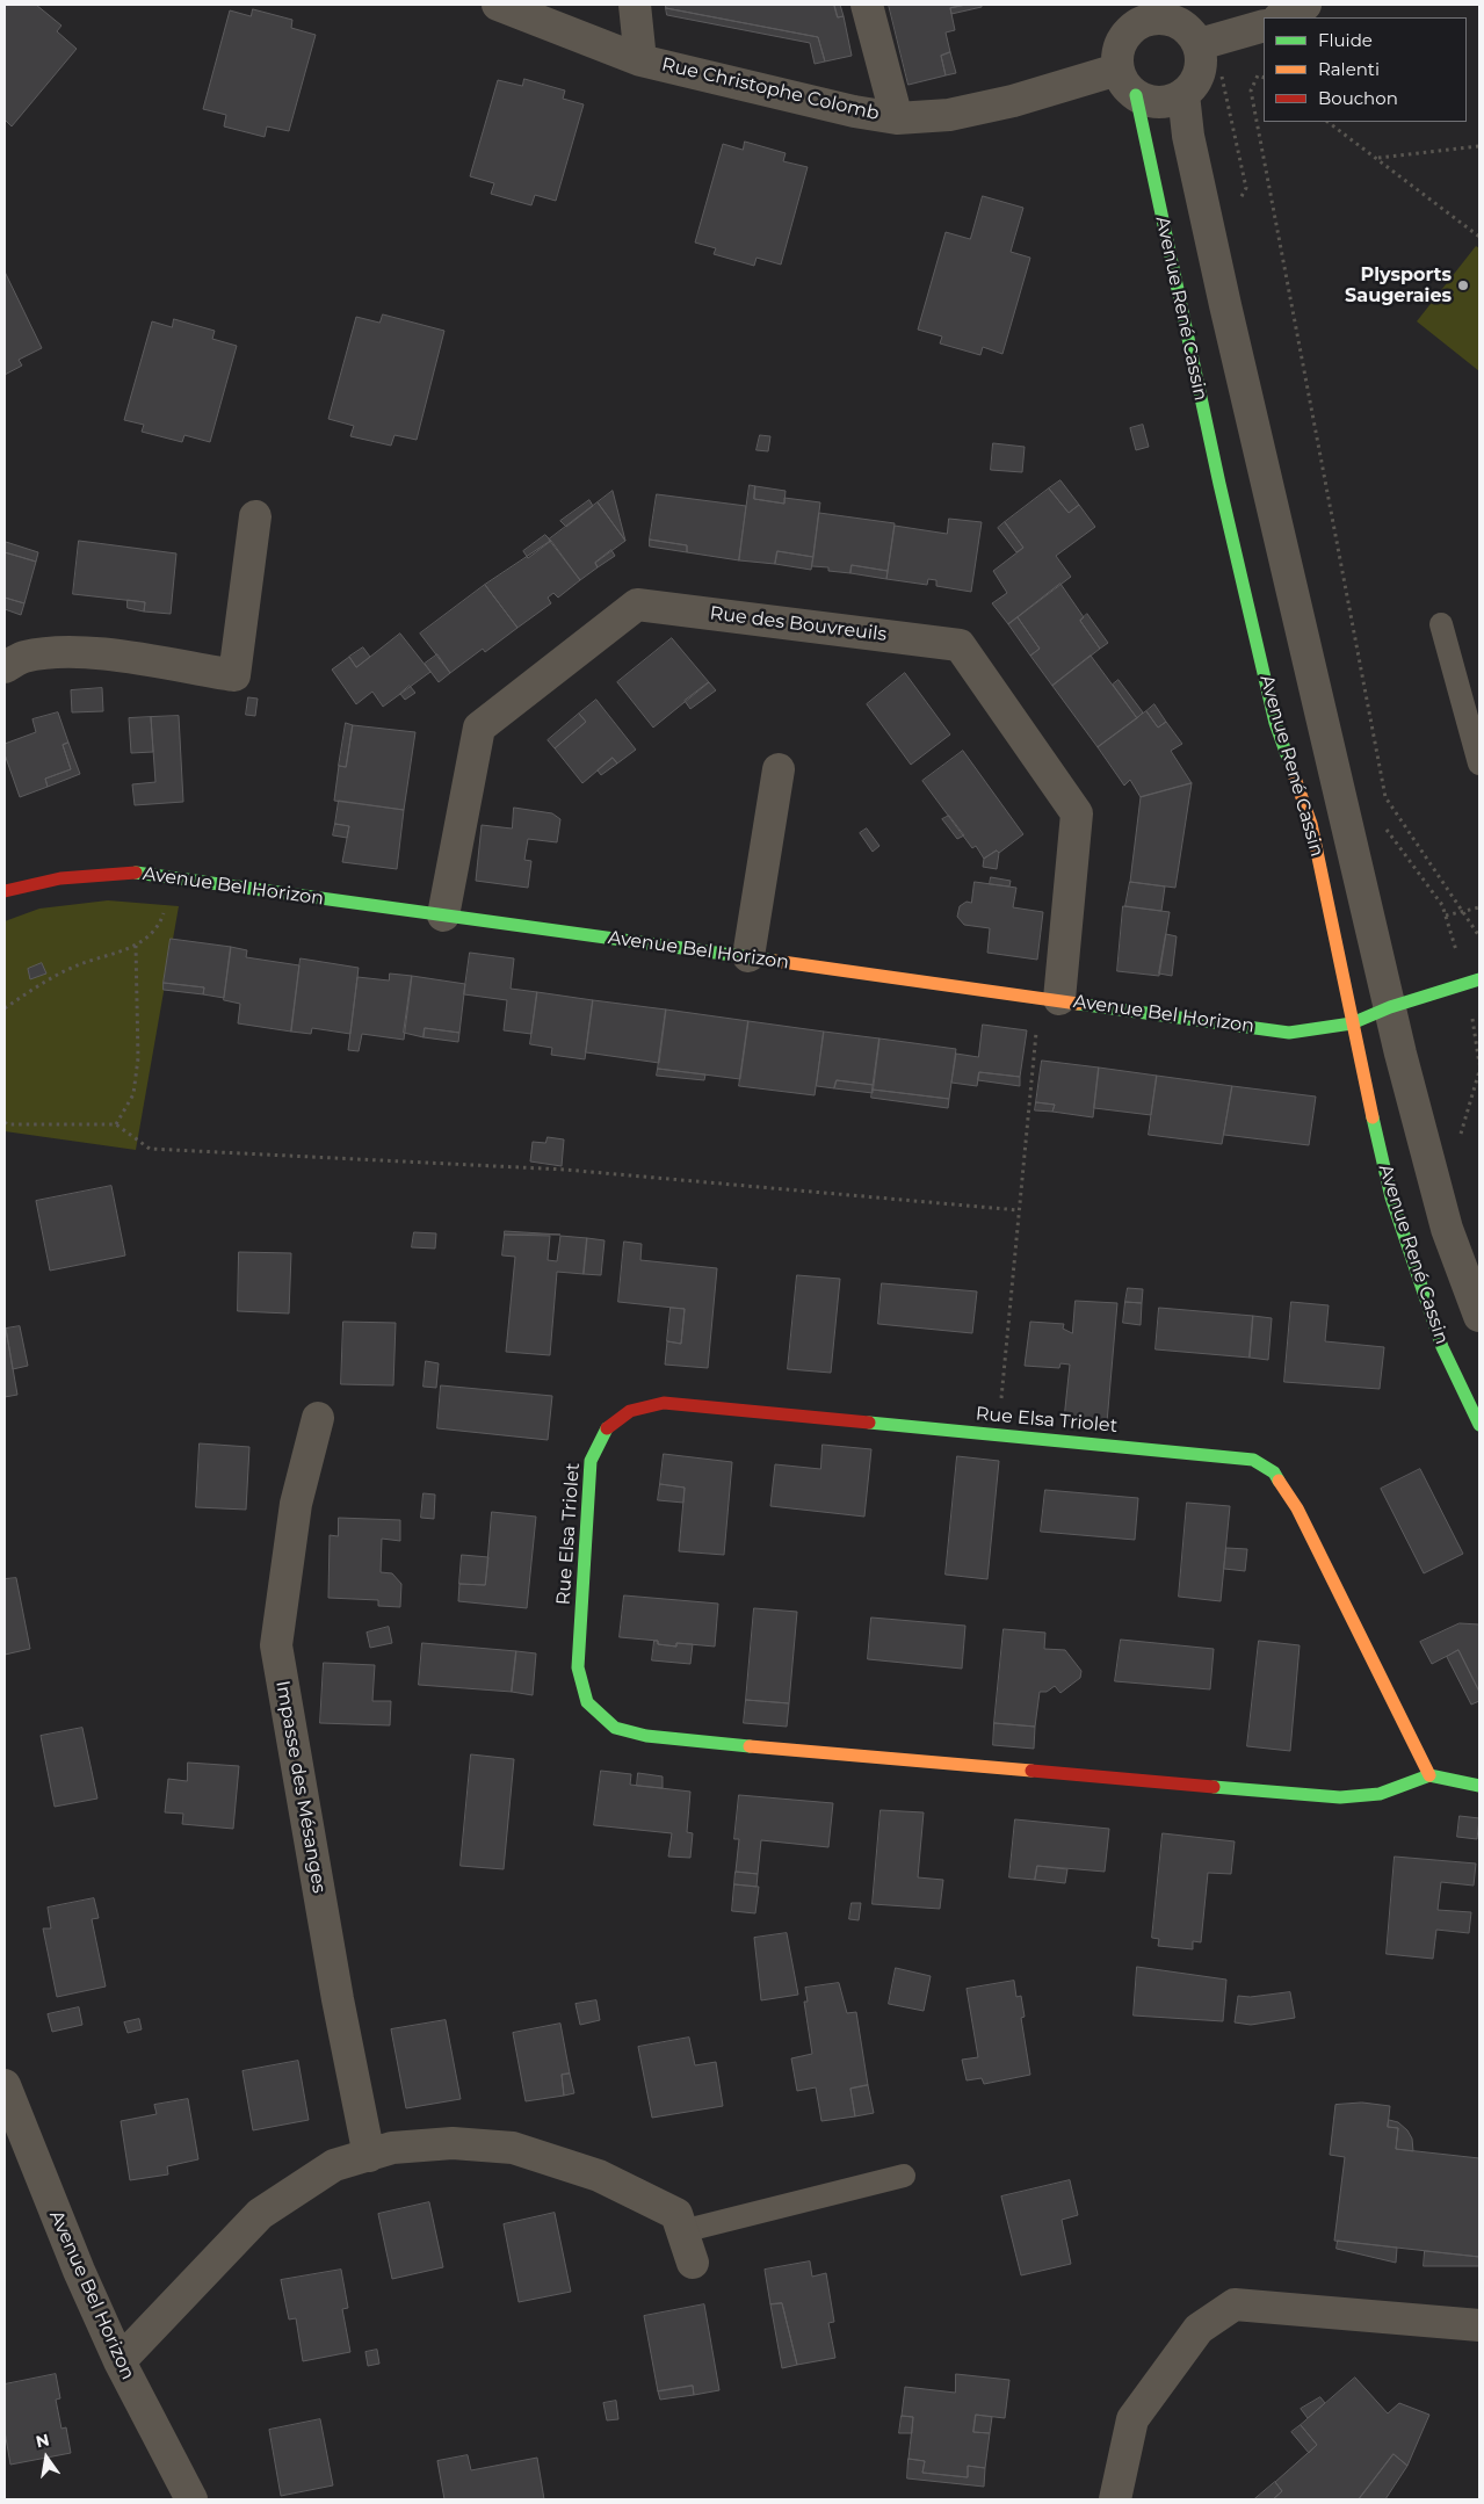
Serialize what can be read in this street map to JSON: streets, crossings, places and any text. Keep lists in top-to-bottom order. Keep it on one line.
{"streets":{"street":["Rue Christophe Colomb","Avenue René Cassin","Rue des Bouvreuils","Avenue Bel Horizon","Rue Elsa Triolet","Impasse des Mésanges"]},"crossings":[["Rue Christophe Colomb","Avenue René Cassin"],["Avenue René Cassin","Avenue Bel Horizon"],["Rue des Bouvreuils","Avenue Bel Horizon"]],"places":["Plysports Saugeraies"],"legend":["Fluide","Ralenti","Bouchon"],"north":"top"}
